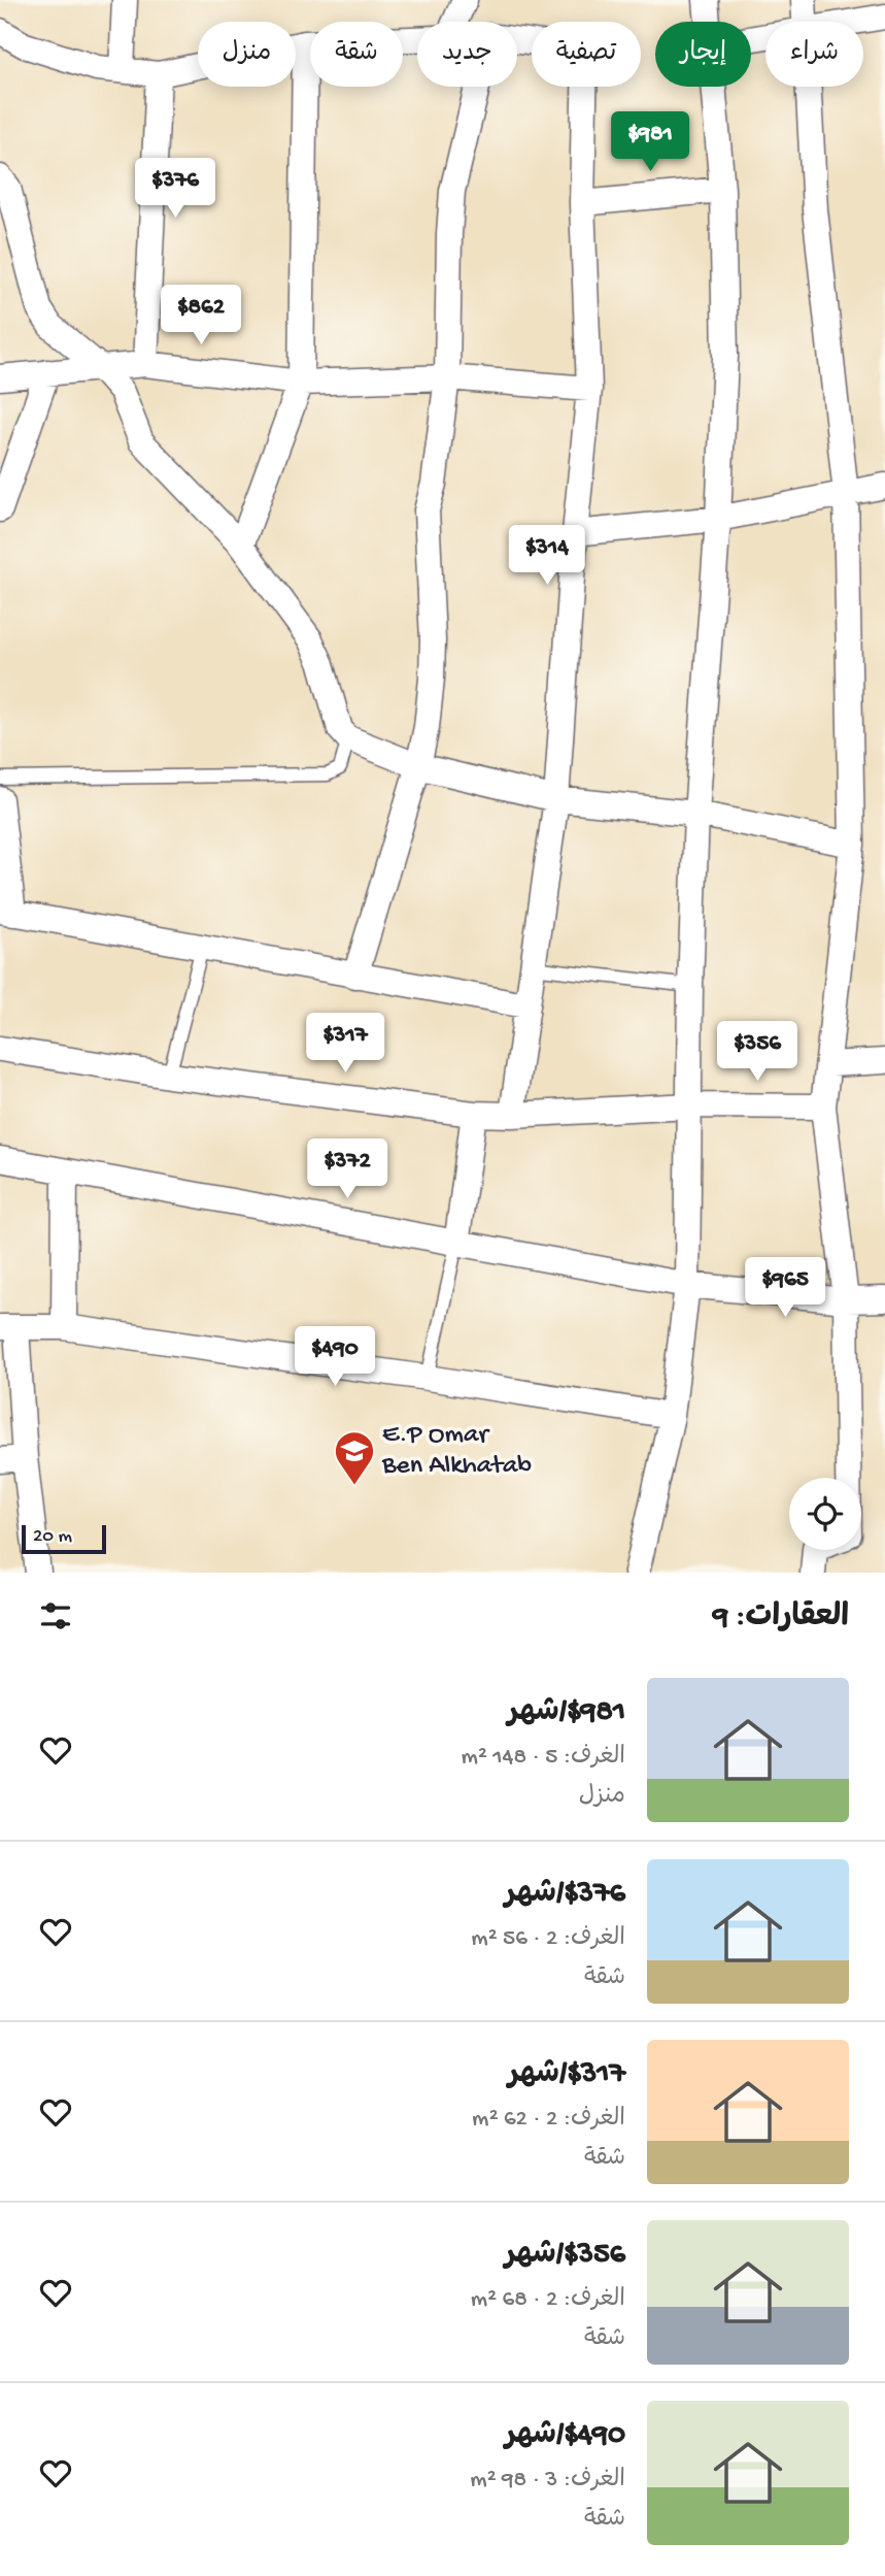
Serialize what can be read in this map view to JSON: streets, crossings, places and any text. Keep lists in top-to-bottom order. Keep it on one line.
{"places":{"school or university":["E.P Omar Ben Alkhatab"]},"scale_bar":"20 m","page":{"chip":["شراء","إيجار","تصفية","جديد","شقة","منزل"],"price":["$981","$376","$862","$314","$317","$356","$372","$965","$490"],"scale":"20 m","heading":"العقارات: 9","list":[{"name":"$981/شهر","note":"الغرف: 5 · 148 m² · منزل"},{"name":"$376/شهر","note":"الغرف: 2 · 56 m² · شقة"},{"name":"$317/شهر","note":"الغرف: 2 · 62 m² · شقة"},{"name":"$356/شهر","note":"الغرف: 2 · 68 m² · شقة"},{"name":"$490/شهر","note":"الغرف: 3 · 98 m² · شقة"}]}}
